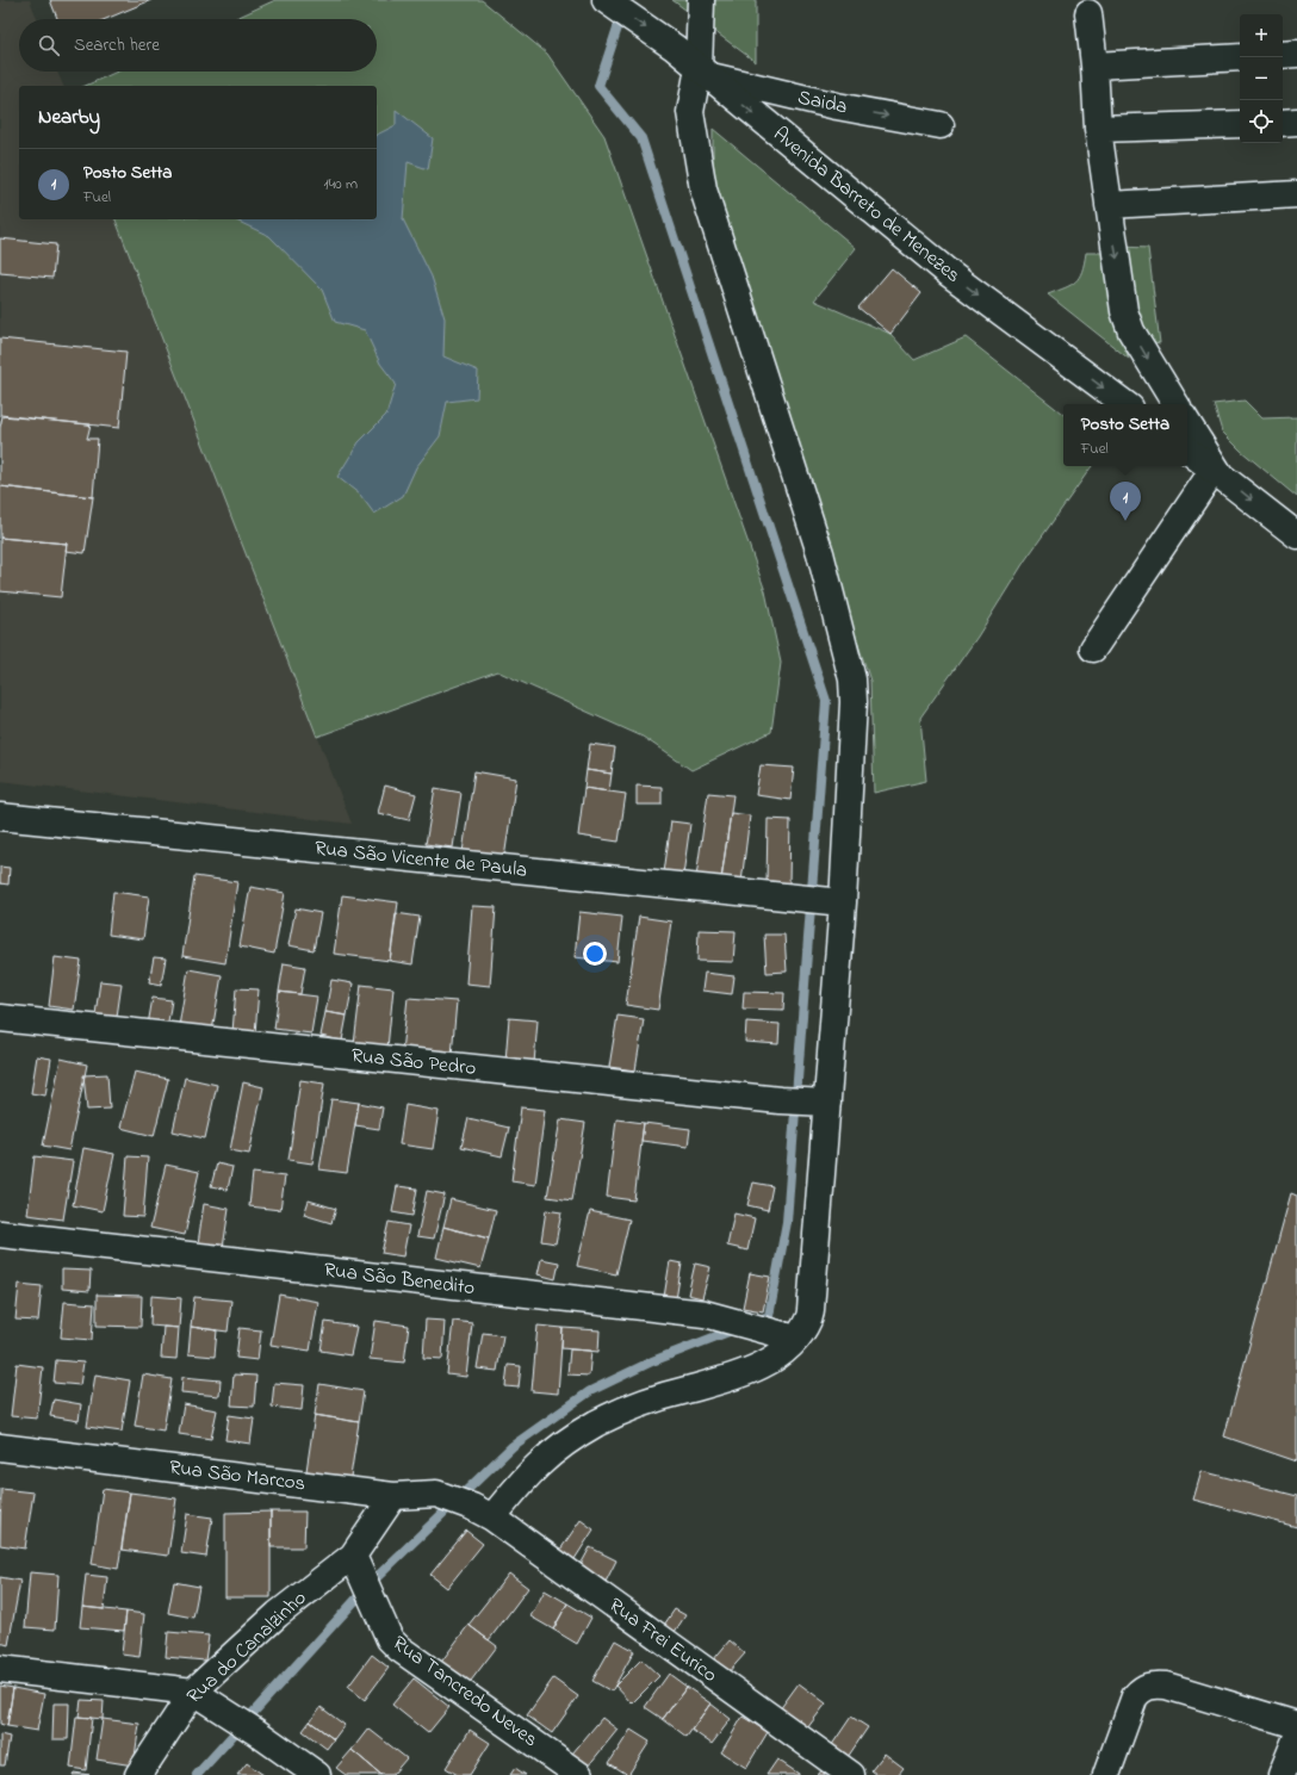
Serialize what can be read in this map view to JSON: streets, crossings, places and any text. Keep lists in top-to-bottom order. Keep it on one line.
{"streets":{"street":["Saida","Avenida Barreto de Menezes","Rua São Vicente de Paula","Rua São Pedro","Rua São Benedito","Rua São Marcos","Rua Frei Eurico","Rua do Canalzinho","Rua Tancredo Neves"]},"crossings":[["Saida","Avenida Barreto de Menezes"],["Rua São Marcos","Rua Frei Eurico"],["Rua do Canalzinho","Rua Tancredo Neves"]],"one_way":["Saida","Avenida Barreto de Menezes"],"page":{"map_buttons":["+","−"],"search":"Search here","heading":"Nearby","list":[{"mark":"1","name":"Posto Setta","note":"Fuel","value":"140 m"}],"popup":["Posto Setta","Fuel"],"pins":"1"}}
